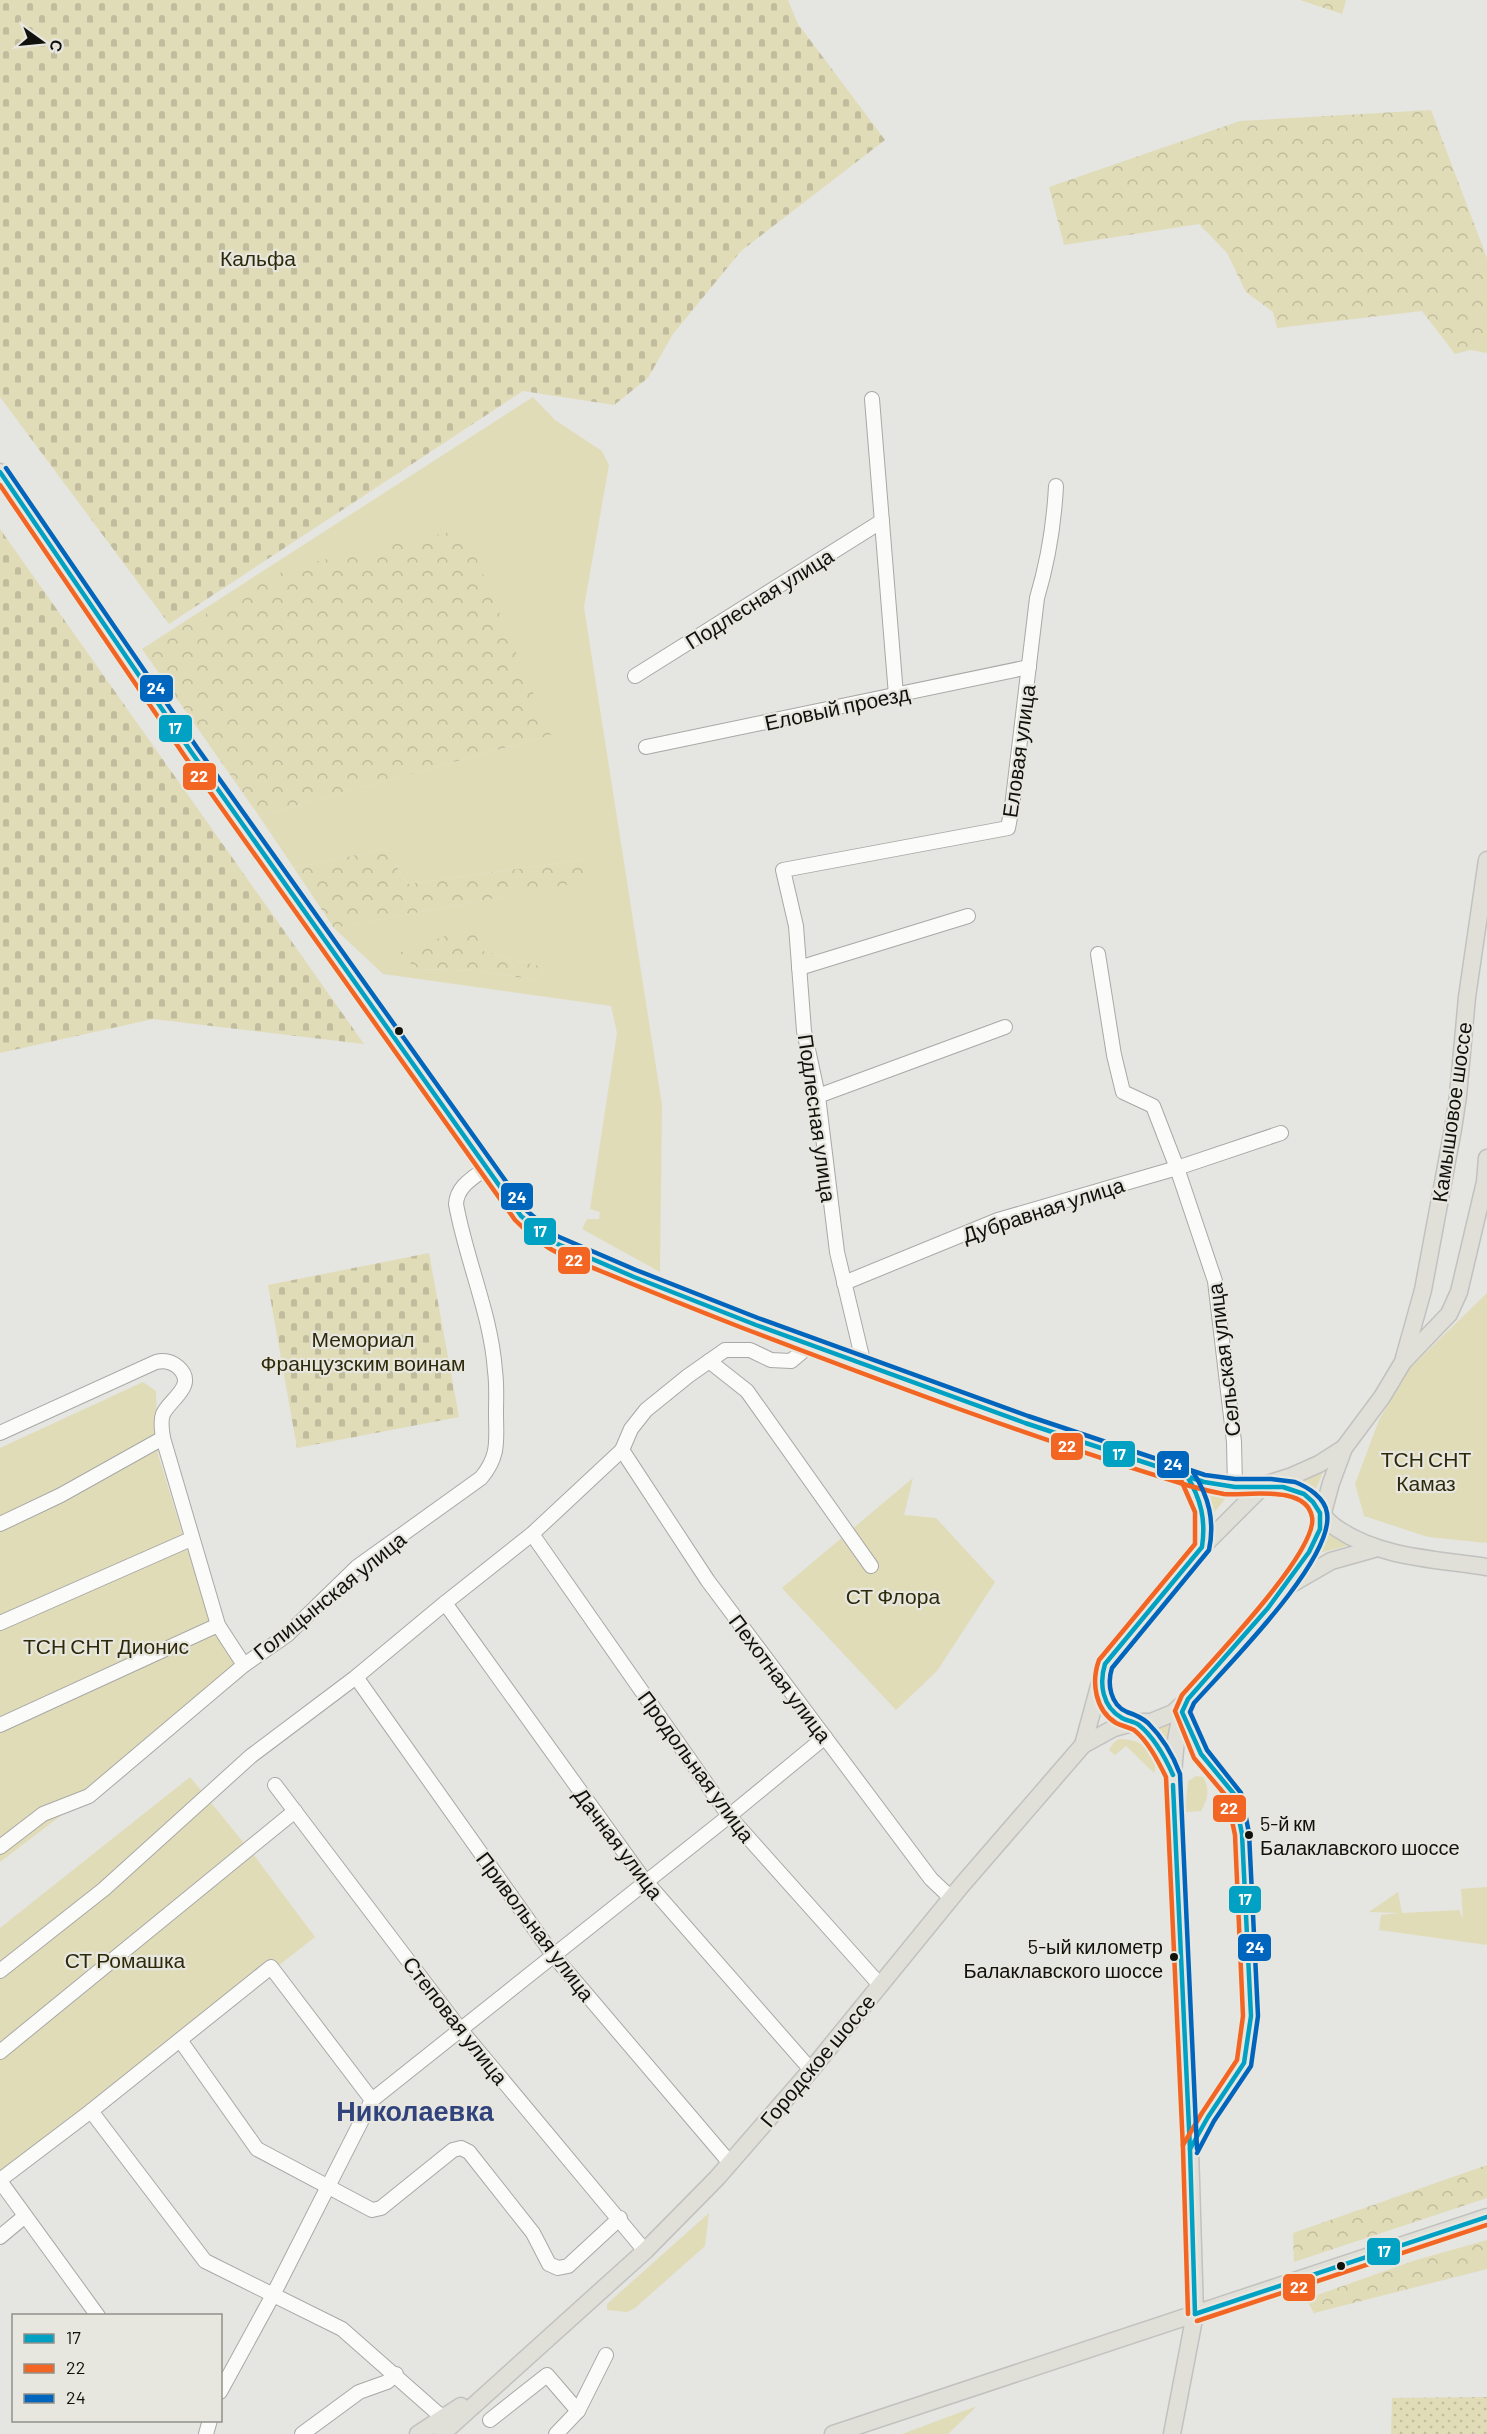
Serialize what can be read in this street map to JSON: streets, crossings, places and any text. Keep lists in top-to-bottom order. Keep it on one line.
{"streets":{"main road":["Камышовое шоссе","Городское шоссе"],"street":["Подлесная улица","Еловый проезд","Еловая улица","Дубравная улица","Сельская улица","Голицынская улица","Пехотная улица","Продольная улица","Дачная улица","Привольная улица","Степовая улица"]},"crossings":[["Подлесная улица","Еловая улица"],["Подлесная улица","Дубравная улица"],["Еловый проезд","Еловая улица"],["Камышовое шоссе","Городское шоссе"],["Дубравная улица","Сельская улица"],["Пехотная улица","Городское шоссе"],["Продольная улица","Городское шоссе"],["Дачная улица","Городское шоссе"],["Привольная улица","Городское шоссе"],["Степовая улица","Городское шоссе"]],"districts":["Николаевка"],"parks":["Кальфа","Мемориал Французским воинам","ТСН СНТ Камаз","СТ Флора","ТСН СНТ Дионис","СТ Ромашка"],"places":["5-й км Балаклавского шоссе","5-ый километр Балаклавского шоссе"],"lines":["transit line 24","transit line 17","transit line 22"],"legend":["17","22","24"],"north":"right"}
